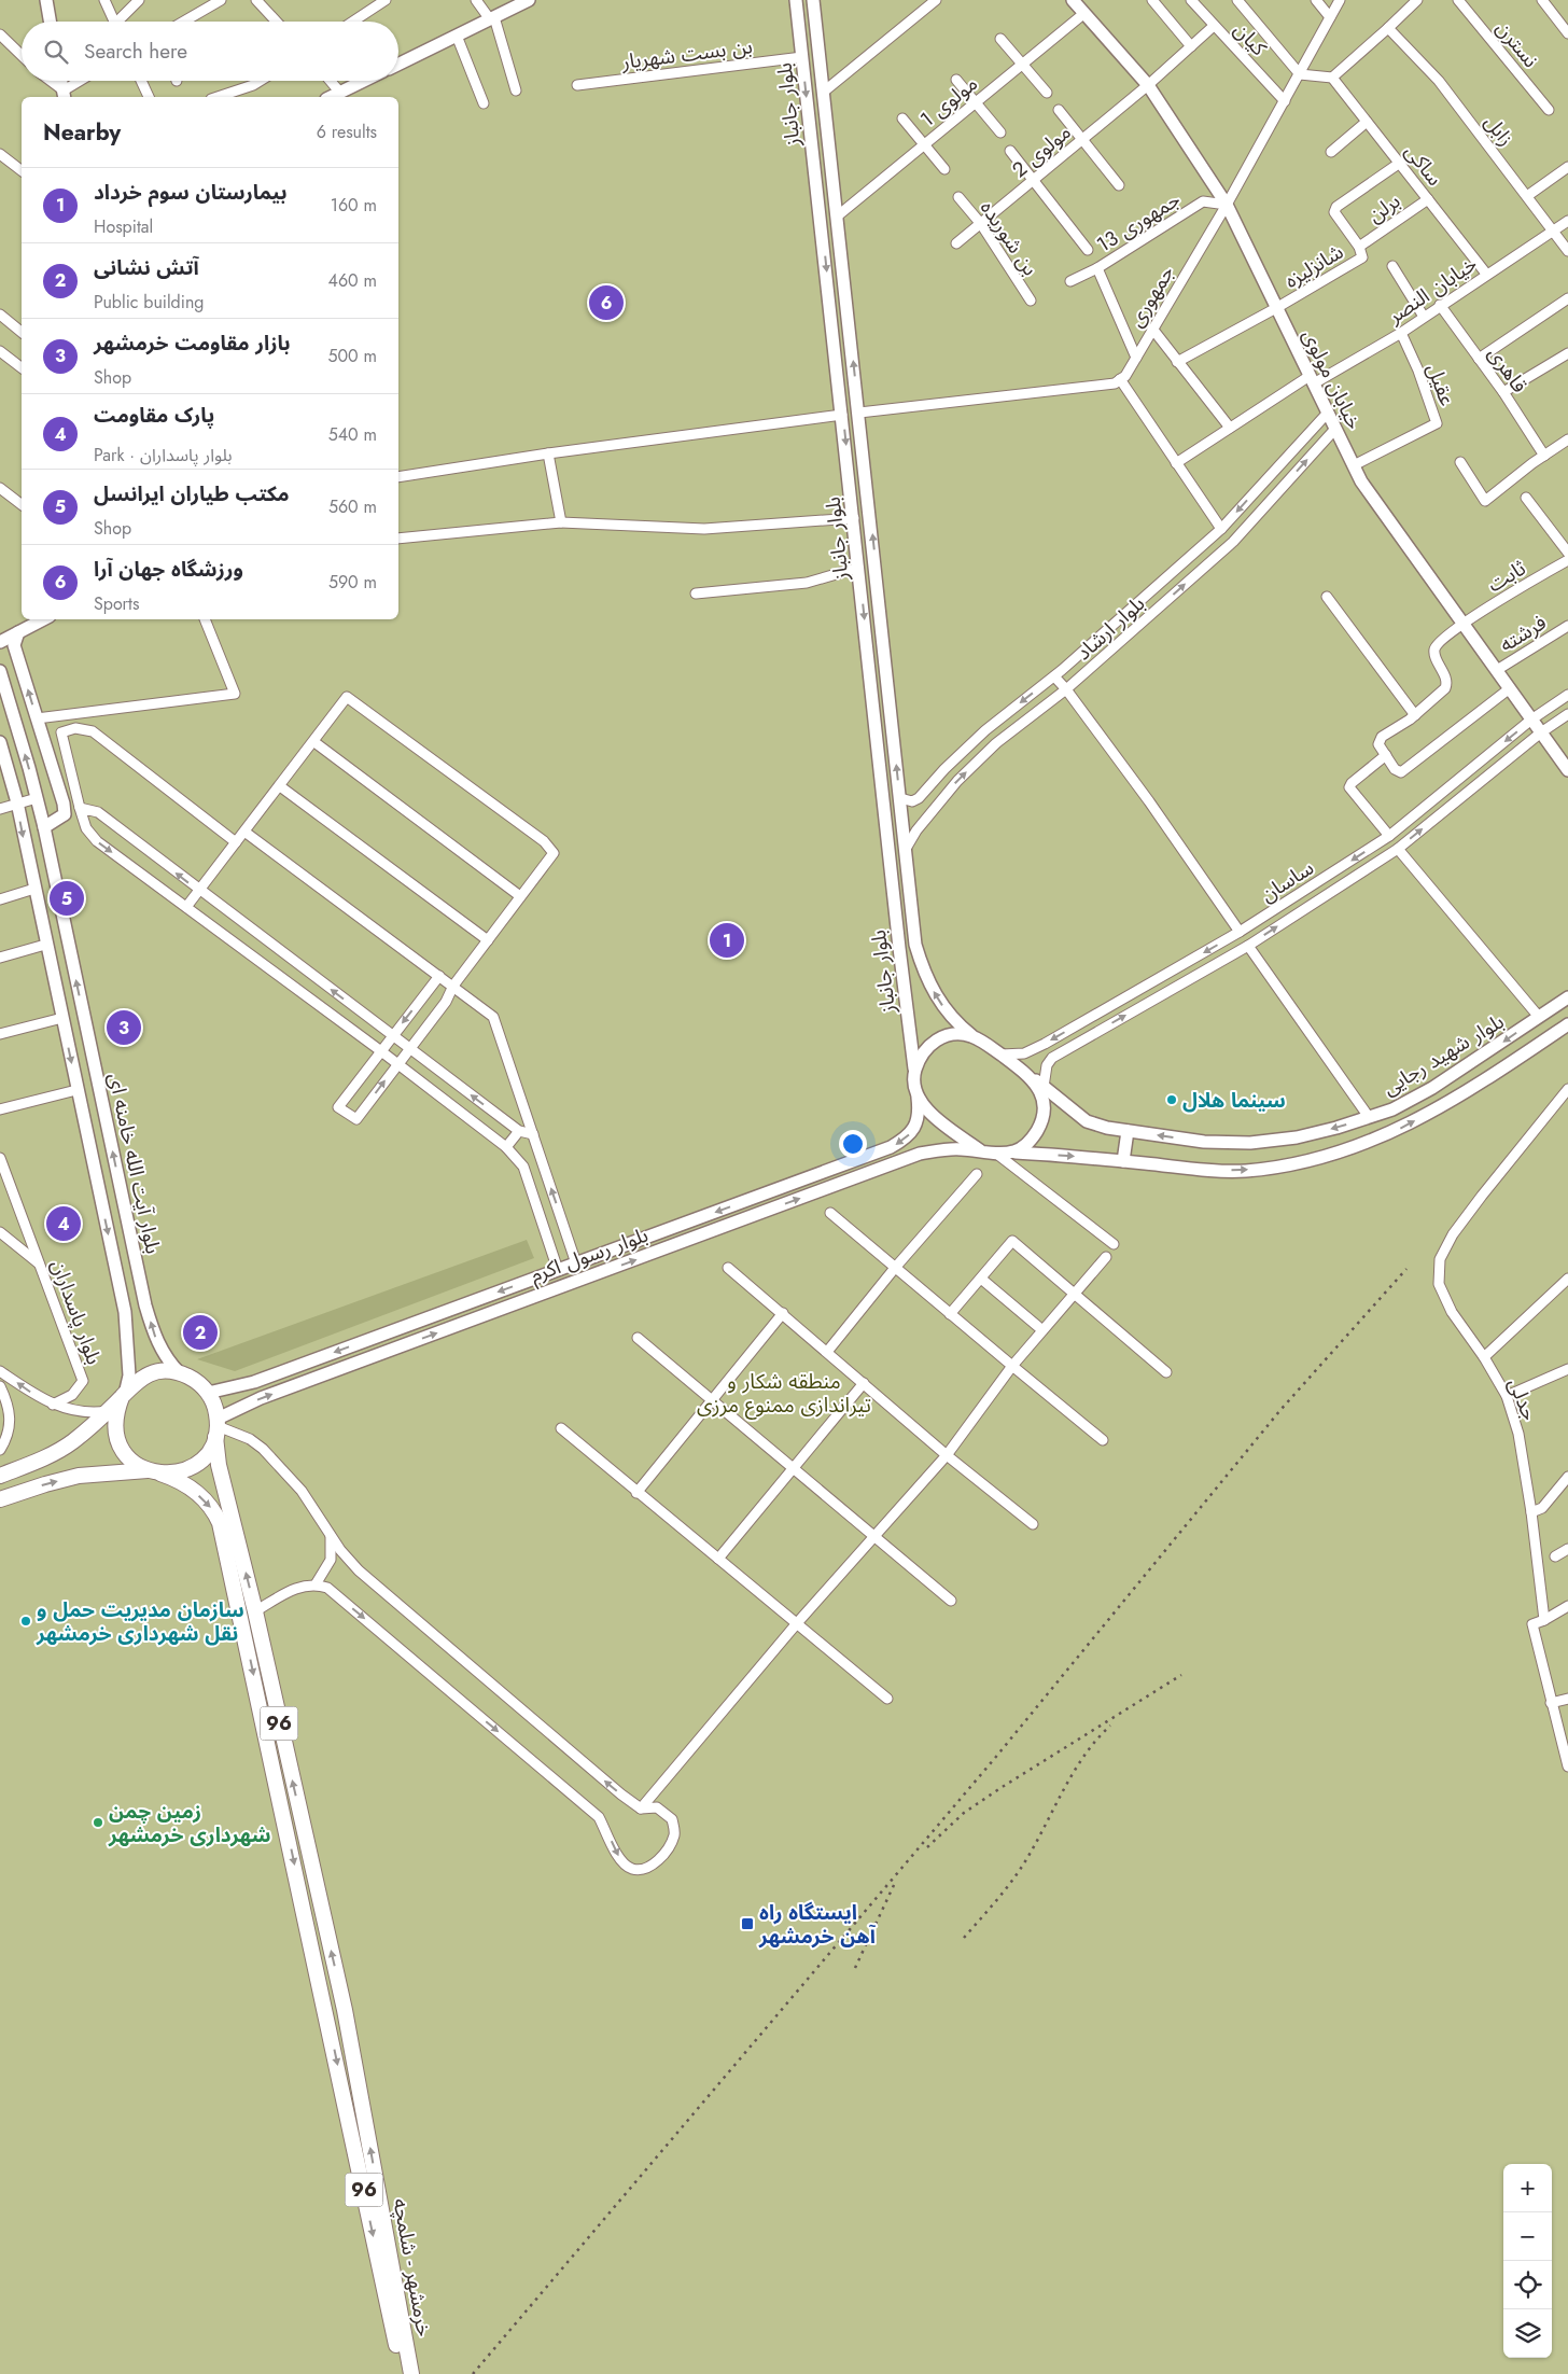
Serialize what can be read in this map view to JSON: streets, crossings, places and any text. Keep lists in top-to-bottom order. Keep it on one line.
{"streets":{"highway":["96","خرمشهر - شلمچه"],"main road":["بلوار جانباز","خیابان مولوی","بلوار شهید رجایی","بلوار آیت الله خامنه ای","بلوار رسول اکرم"],"street":["کیان","نسترن","بن بست شهریار","مولوی 1","زابل","مولوی 2","ساکی","برلن","جمهوری 13","بن شوریده","شانزلیزه","خیابان النصر","جمهوری","قاهری","عقیل","ثابت","بلوار ارشاد","فرشته","ساسان","بلوار پاسداران","جدلی"]},"crossings":[["کیان","مولوی 2"],["کیان","جمهوری"],["بن بست شهریار","بلوار جانباز"],["مولوی 1","بلوار جانباز"],["مولوی 1","خیابان مولوی"],["بلوار جانباز","بلوار ارشاد"],["بلوار جانباز","ساسان"],["بلوار جانباز","بلوار شهید رجایی"],["بلوار جانباز","بلوار رسول اکرم"],["زابل","خیابان النصر"],["مولوی 2","بن شوریده"],["مولوی 2","خیابان مولوی"],["ساکی","برلن"],["ساکی","شانزلیزه"],["ساکی","خیابان النصر"],["برلن","شانزلیزه"],["جمهوری 13","جمهوری"],["جمهوری 13","خیابان مولوی"],["شانزلیزه","خیابان مولوی"],["خیابان النصر","قاهری"],["خیابان النصر","خیابان مولوی"],["خیابان النصر","عقیل"],["جمهوری","خیابان مولوی"],["خیابان مولوی","عقیل"],["خیابان مولوی","ثابت"],["خیابان مولوی","بلوار ارشاد"],["خیابان مولوی","فرشته"],["خیابان مولوی","ساسان"],["ساسان","بلوار شهید رجایی"],["ساسان","بلوار رسول اکرم"],["بلوار شهید رجایی","بلوار رسول اکرم"],["بلوار آیت الله خامنه ای","بلوار رسول اکرم"],["بلوار آیت الله خامنه ای","96"],["بلوار آیت الله خامنه ای","خرمشهر - شلمچه"],["بلوار رسول اکرم","96"],["بلوار رسول اکرم","خرمشهر - شلمچه"],["96","خرمشهر - شلمچه"]],"parks":["منطقه شکار و تیراندازی ممنوع مرزی"],"places":{"other":["سینما هلال","سازمان مدیریت حمل و نقل شهرداری خرمشهر","زمین چمن شهرداری خرمشهر"],"transit":["ایستگاه راه آهن خرمشهر"]},"page":{"search":"Search here","heading":["Nearby","6 results"],"list":[{"mark":"1","name":"بیمارستان سوم خرداد","note":"Hospital","value":"160 m"},{"mark":"2","name":"آتش نشانی","note":"Public building","value":"460 m"},{"mark":"3","name":"بازار مقاومت خرمشهر","note":"Shop","value":"500 m"},{"mark":"4","name":"پارک مقاومت","note":"Park · بلوار پاسداران","value":"540 m"},{"mark":"5","name":"مكتب طياران ايرانسل","note":"Shop","value":"560 m"},{"mark":"6","name":"ورزشگاه جهان آرا","note":"Sports","value":"590 m"}],"pins":["6","5","1","3","4","2"],"map_buttons":["+","−"]}}
